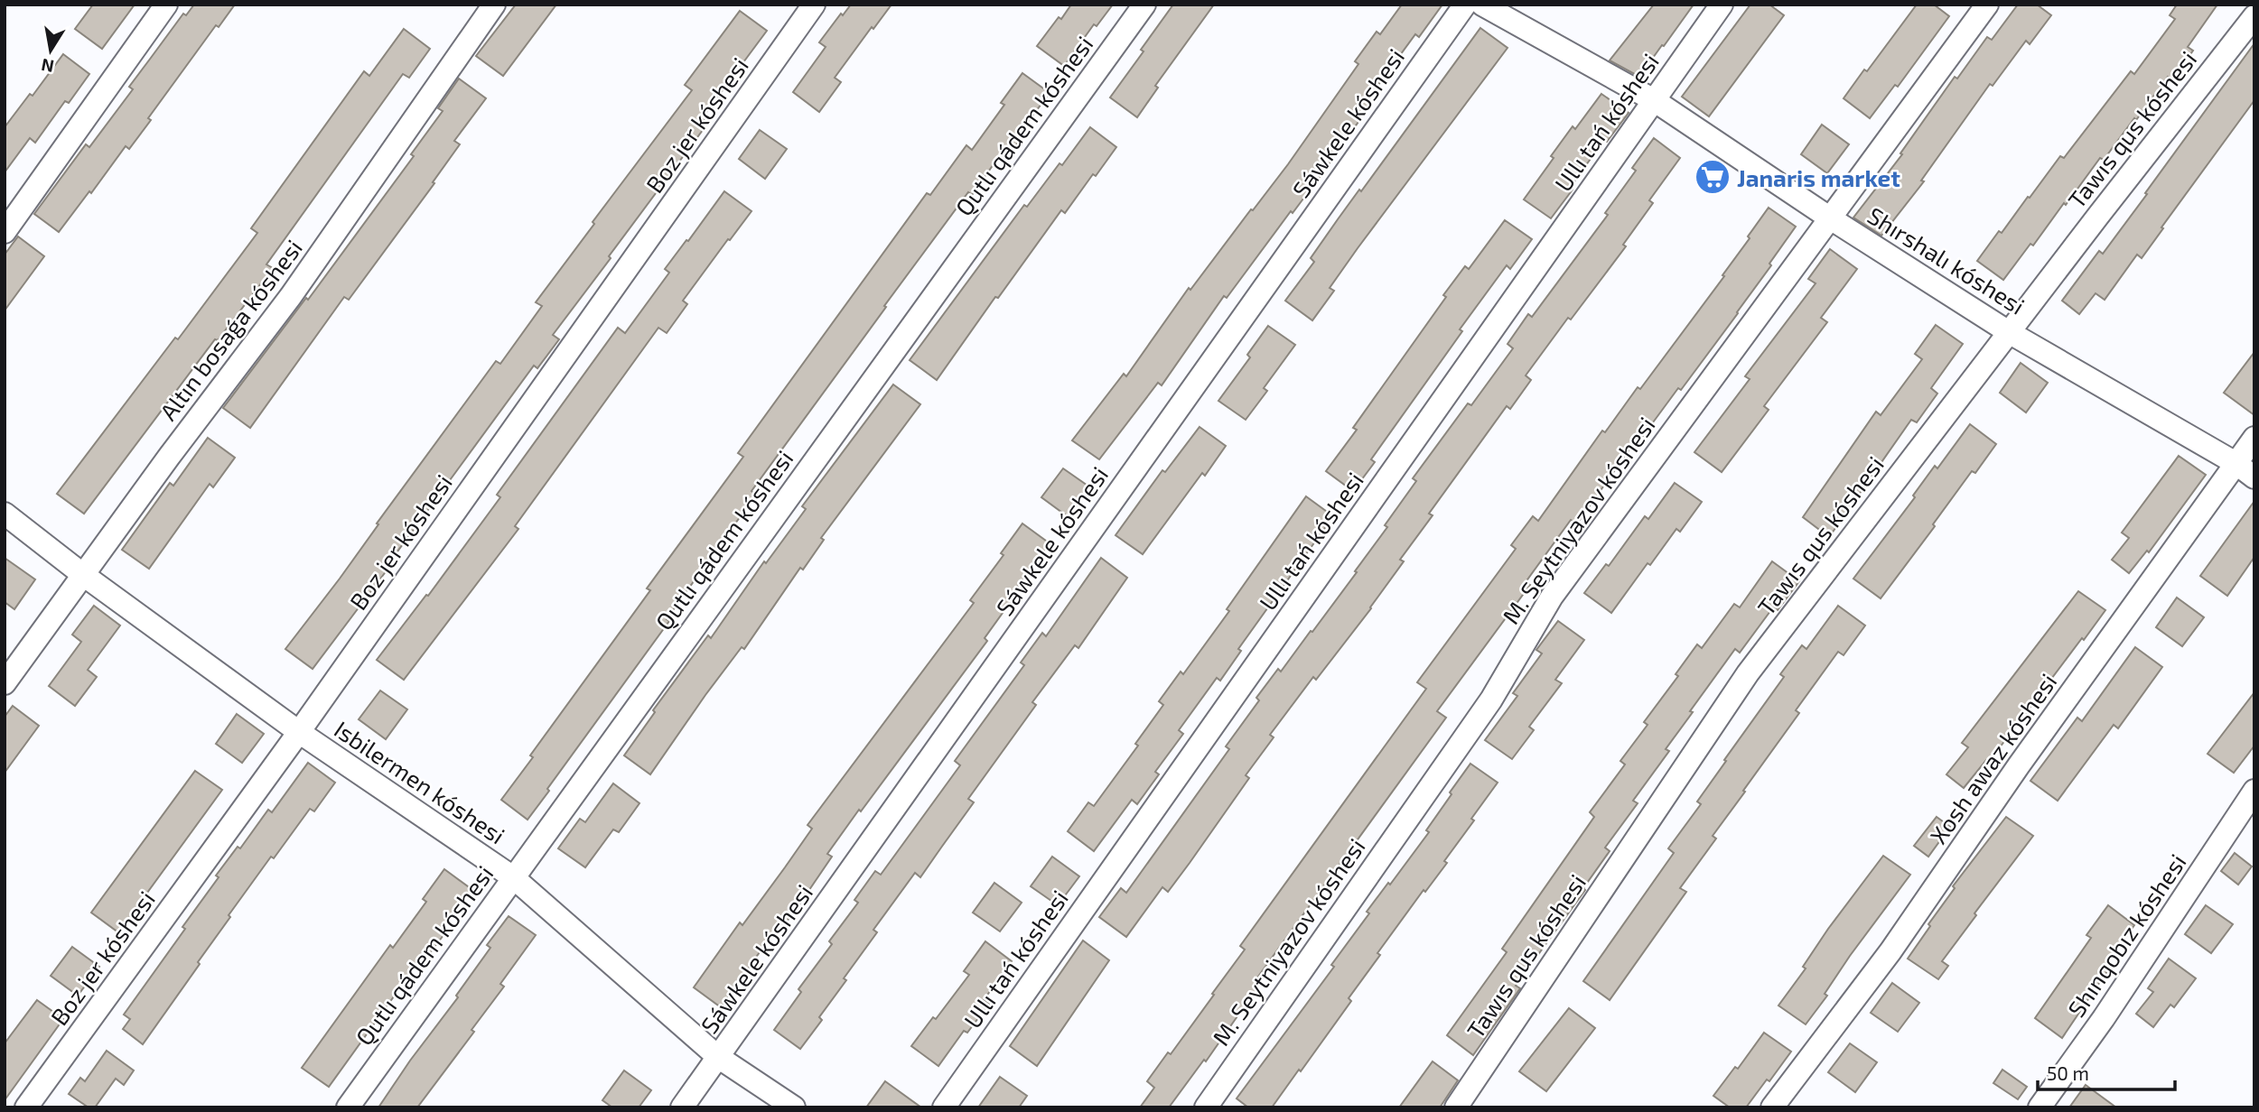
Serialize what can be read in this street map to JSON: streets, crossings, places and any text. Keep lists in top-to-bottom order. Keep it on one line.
{"streets":{"street":["Ullı tań kóshesi","Sáwkele kóshesi","Boz jer kóshesi","Qutlı qádem kóshesi","Tawıs qus kóshesi","Shırshalı kóshesi","Altın bosaǵa kóshesi","M. Seytniyazov kóshesi","Xosh awaz kóshesi","Isbilermen kóshesi","Shınqobız kóshesi"]},"crossings":[["Ullı tań kóshesi","Shırshalı kóshesi"],["Sáwkele kóshesi","Isbilermen kóshesi"],["Boz jer kóshesi","Isbilermen kóshesi"],["Qutlı qádem kóshesi","Isbilermen kóshesi"],["Tawıs qus kóshesi","Shırshalı kóshesi"],["Shırshalı kóshesi","M. Seytniyazov kóshesi"],["Shırshalı kóshesi","Xosh awaz kóshesi"],["Altın bosaǵa kóshesi","Isbilermen kóshesi"]],"places":{"supermarket":["Janaris market"]},"scale_bar":"50 m","north":"bottom"}
